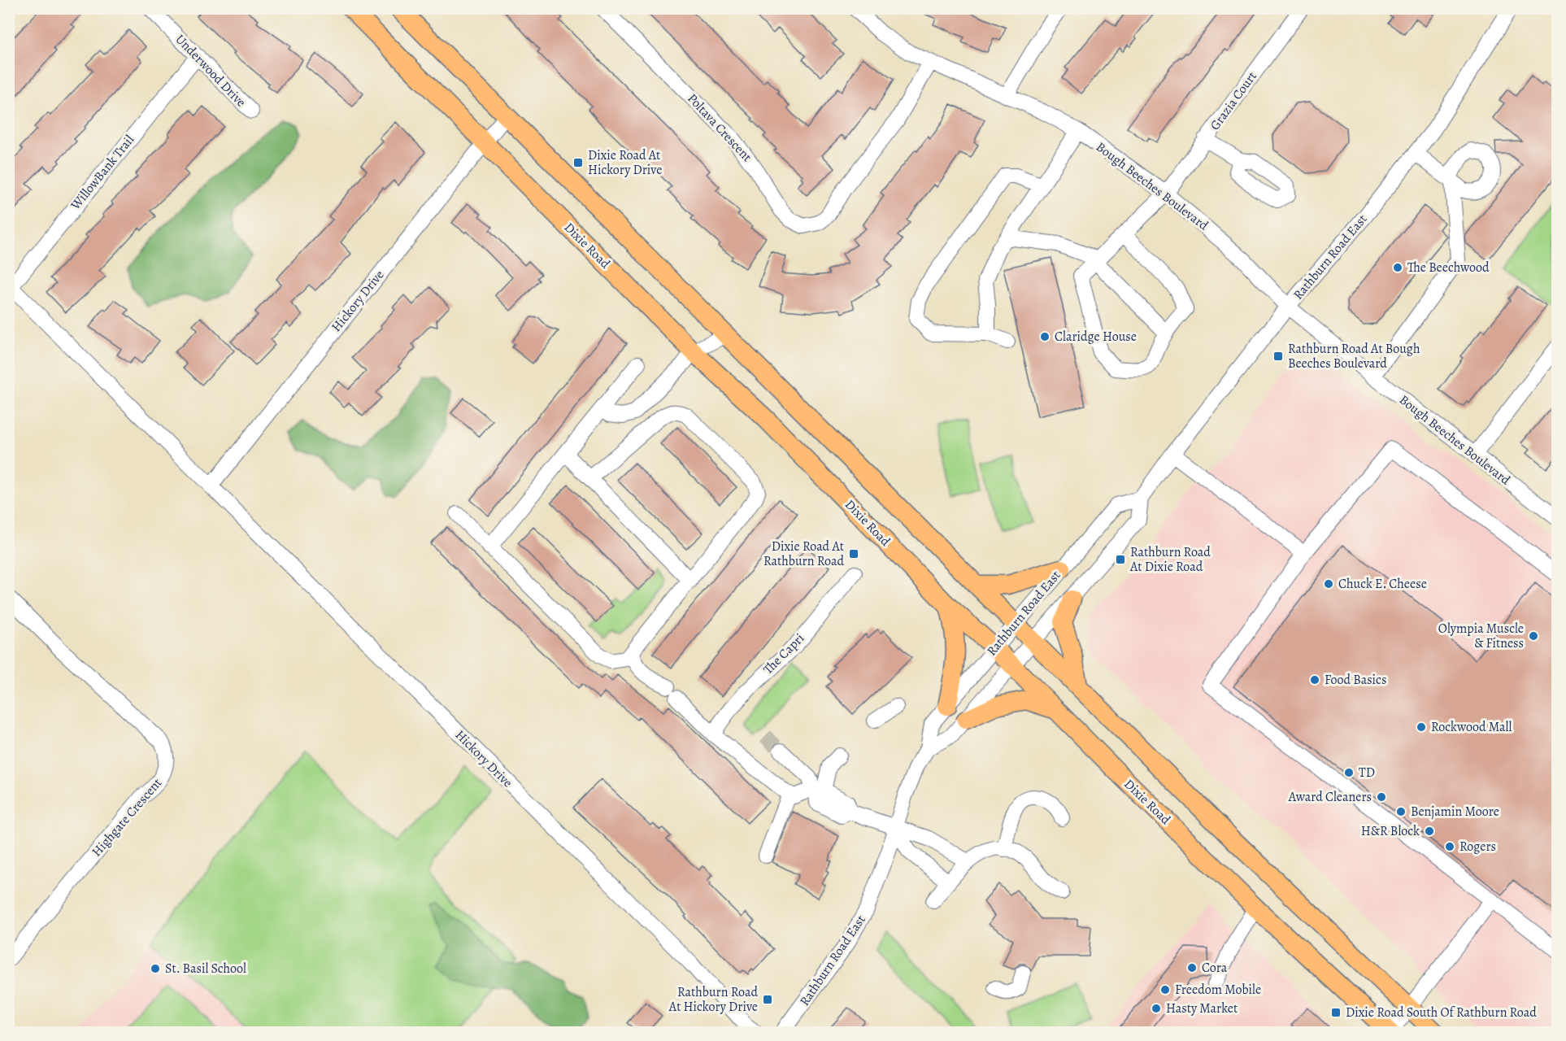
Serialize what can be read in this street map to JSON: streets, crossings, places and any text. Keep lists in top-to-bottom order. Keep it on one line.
{"streets":{"main road":["Dixie Road"],"street":["Underwood Drive","Grazia Court","Poltava Crescent","WillowBank Trail","Bough Beeches Boulevard","Rathburn Road East","Hickory Drive","The Capri","Highgate Crescent"]},"crossings":[["Underwood Drive","WillowBank Trail"],["Grazia Court","Bough Beeches Boulevard"],["Poltava Crescent","Bough Beeches Boulevard"],["WillowBank Trail","Hickory Drive"],["Bough Beeches Boulevard","Rathburn Road East"],["Dixie Road","Rathburn Road East"],["Dixie Road","Hickory Drive"]],"places":{"transit":["Dixie Road At Hickory Drive","Rathburn Road At Bough Beeches Boulevard","Dixie Road At Rathburn Road","Rathburn Road At Dixie Road","Rathburn Road At Hickory Drive","Dixie Road South Of Rathburn Road"],"other":["The Beechwood","Claridge House","Chuck E. Cheese","Olympia Muscle & Fitness","Food Basics","Rockwood Mall","TD","Award Cleaners","Benjamin Moore","H&R Block","Rogers","Cora","St. Basil School","Freedom Mobile","Hasty Market"]}}
